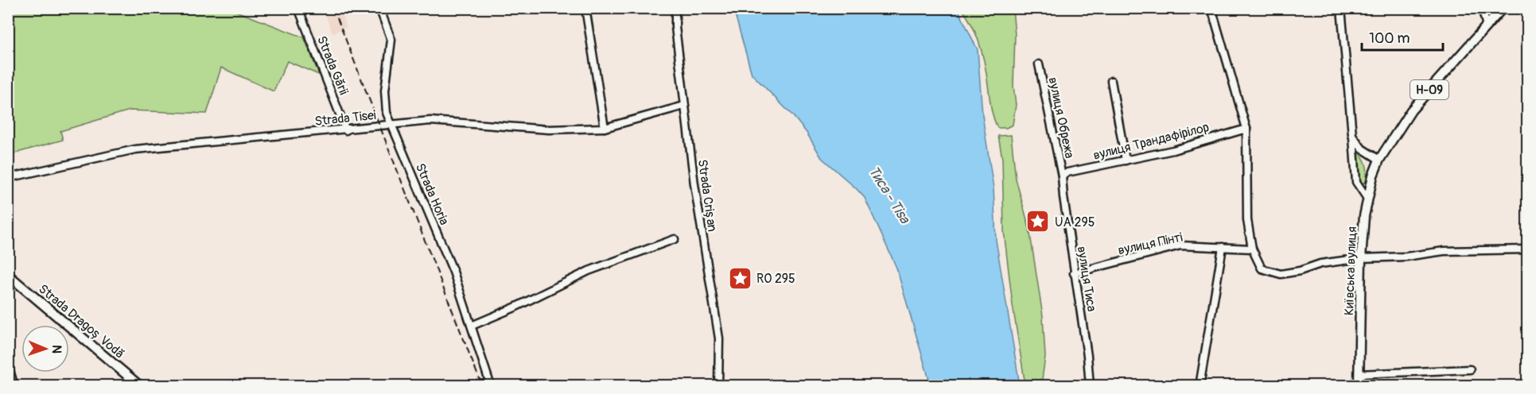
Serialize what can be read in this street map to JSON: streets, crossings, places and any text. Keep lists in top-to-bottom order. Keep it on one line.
{"streets":{"main road":["Н-09","Київська вулиця","Strada Dragoș Vodă"],"street":["Strada Gării","Strada Tisei","вулиця Обрежа","вулиця Трандафірілор","Strada Horia","Strada Crișan","вулиця Пінті","вулиця Тиса"]},"crossings":[["Strada Gării","Strada Tisei"],["Н-09","Київська вулиця"],["Strada Tisei","Strada Horia"],["Strada Tisei","Strada Crișan"],["вулиця Обрежа","вулиця Трандафірілор"],["вулиця Обрежа","вулиця Тиса"],["вулиця Трандафірілор","вулиця Тиса"],["вулиця Пінті","вулиця Тиса"]],"water":["Тиса - Tisa"],"places":{"place":["UA 295","RO 295"]},"scale_bar":"100 m","north":"right"}
